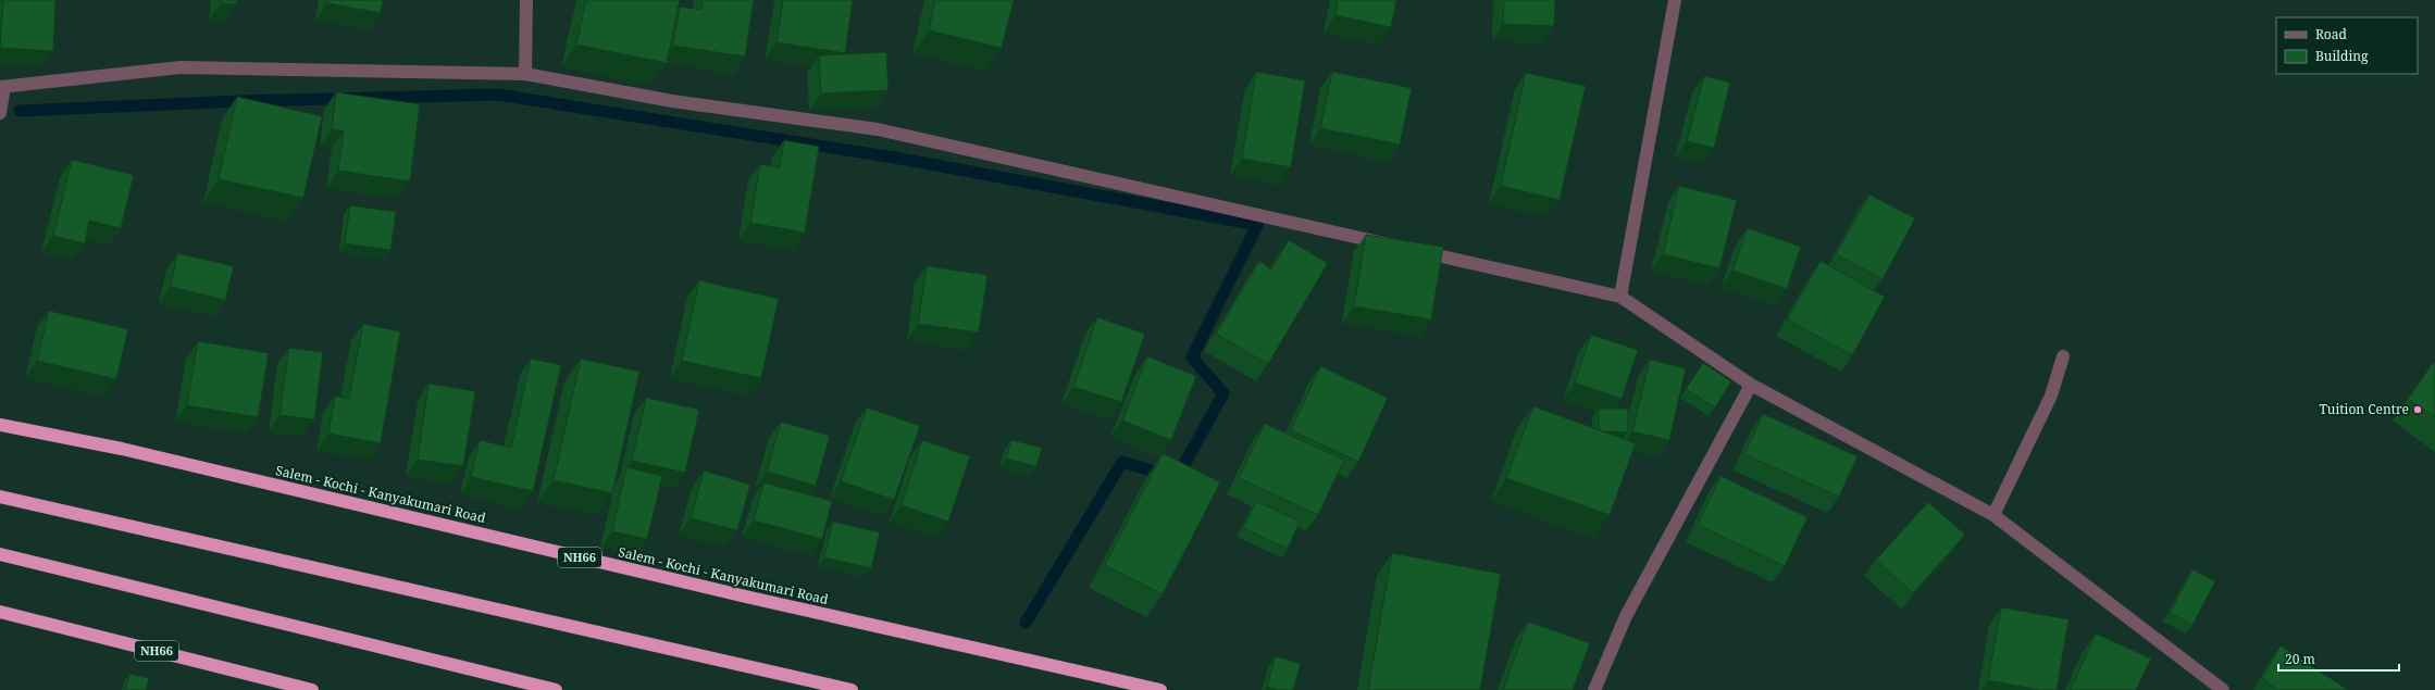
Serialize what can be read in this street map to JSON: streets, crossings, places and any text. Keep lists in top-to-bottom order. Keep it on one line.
{"streets":{"highway":["Salem - Kochi - Kanyakumari Road","NH66"]},"places":["Tuition Centre"],"legend":["Road","Building"],"scale_bar":"20 m"}
